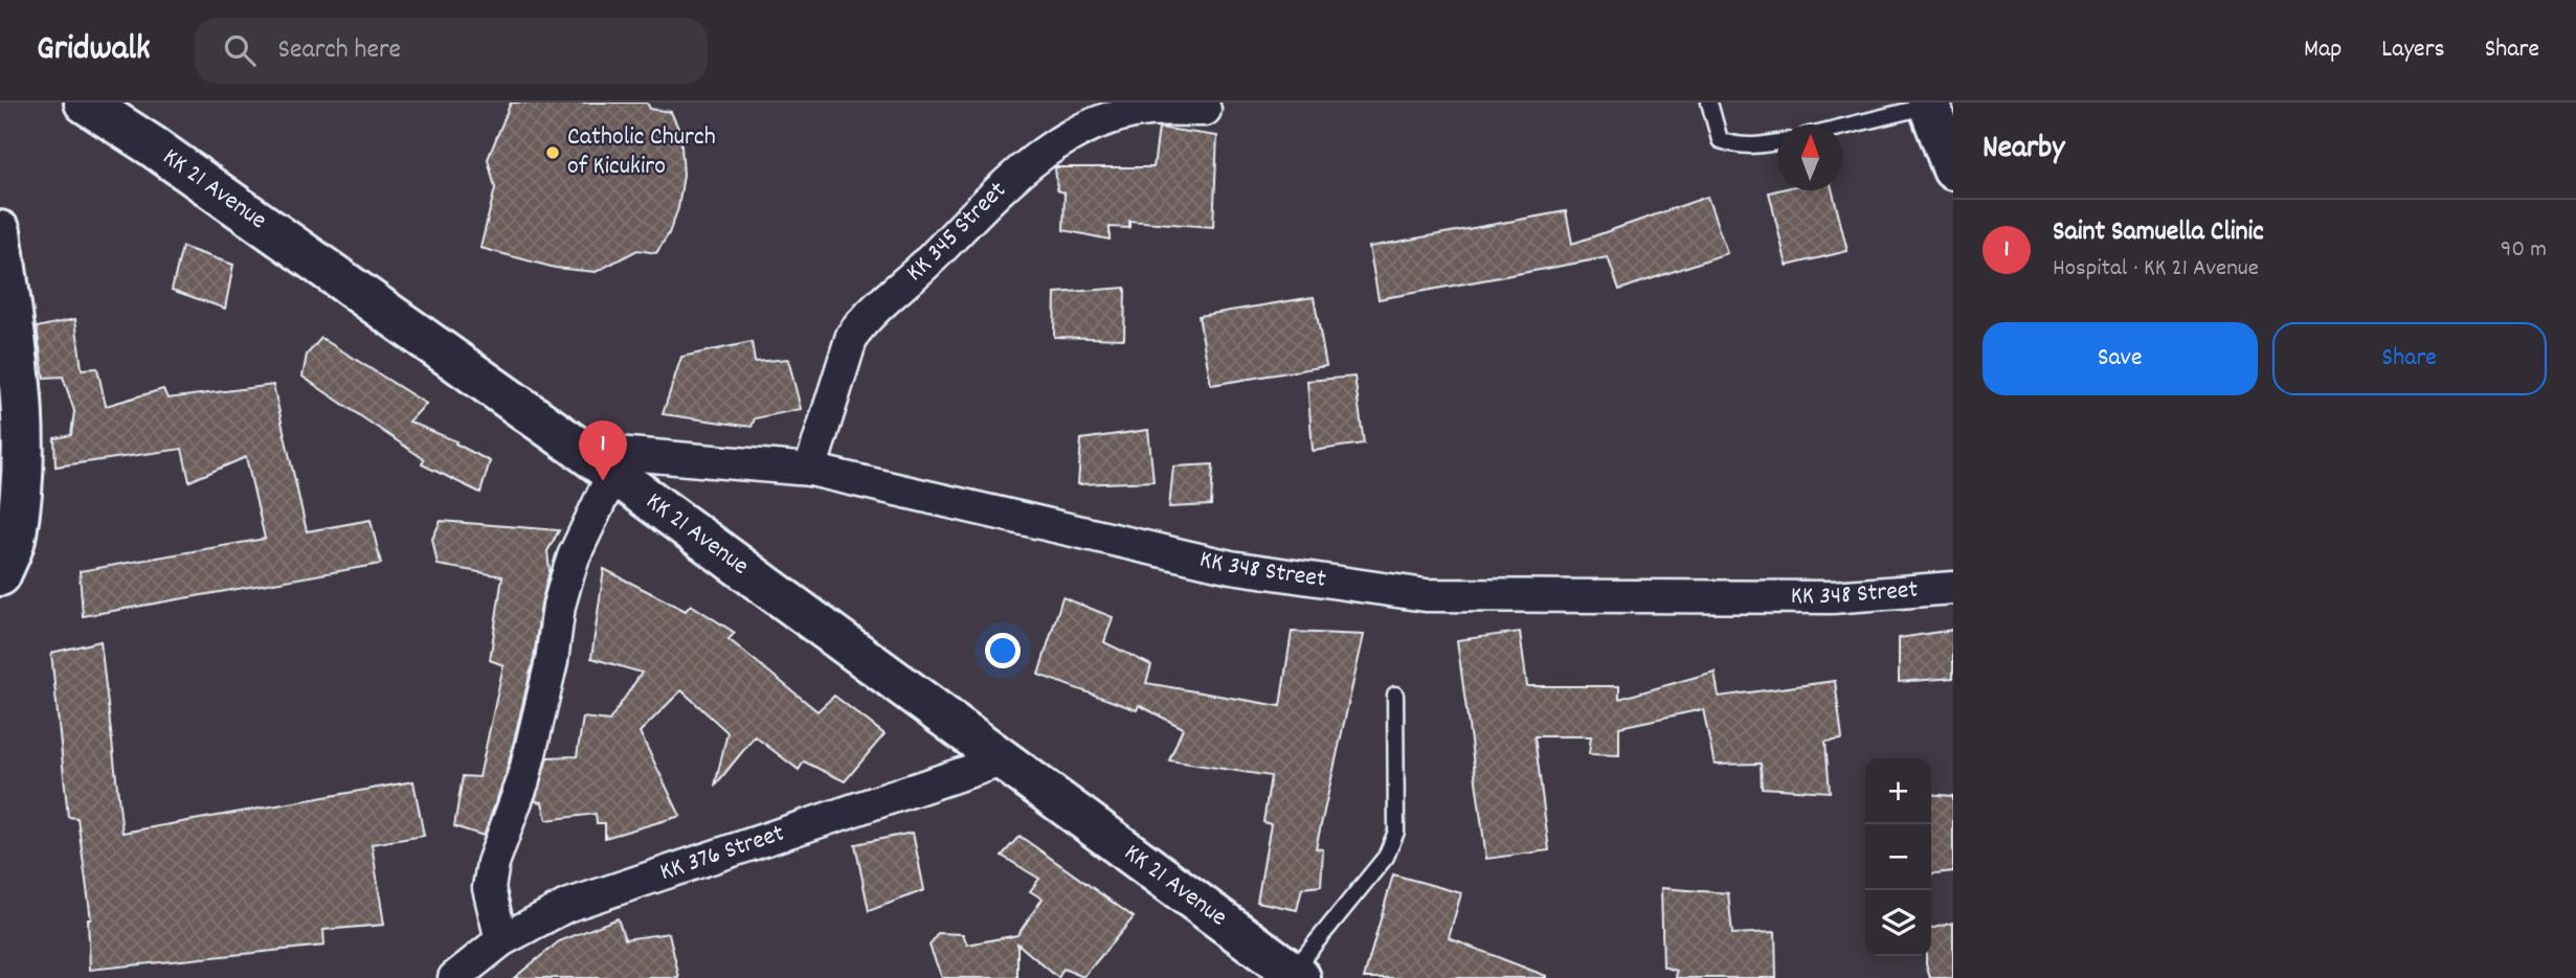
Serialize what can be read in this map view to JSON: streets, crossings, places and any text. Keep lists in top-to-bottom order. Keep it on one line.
{"streets":{"main road":["KK 21 Avenue"],"street":["KK 345 Street","KK 348 Street","KK 376 Street"]},"crossings":[["KK 21 Avenue","KK 348 Street"],["KK 21 Avenue","KK 376 Street"],["KK 345 Street","KK 348 Street"]],"places":["Catholic Church of Kicukiro"],"north":"top","page":{"header":"Gridwalk","search":"Search here","nav":["Map","Layers","Share"],"heading":"Nearby","list":[{"mark":"1","name":"Saint Samuella Clinic","note":"Hospital · KK 21 Avenue","value":"90 m"}],"buttons":["Save","Share"],"pins":"1","map_buttons":["+","−"]}}
